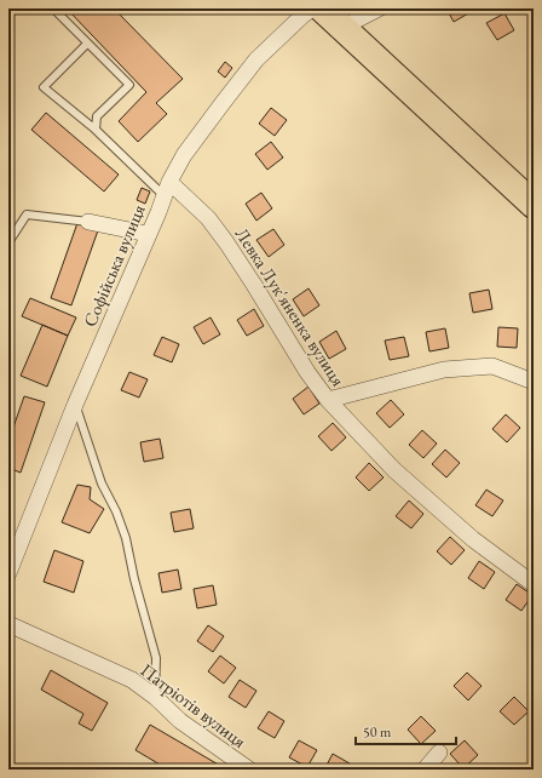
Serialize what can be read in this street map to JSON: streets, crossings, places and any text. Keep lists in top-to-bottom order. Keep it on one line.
{"streets":{"street":["Софійська вулиця","Левка Лук'яненка вулиця","Патріотів вулиця"]},"crossings":[["Софійська вулиця","Левка Лук'яненка вулиця"]],"scale_bar":"50 m"}
